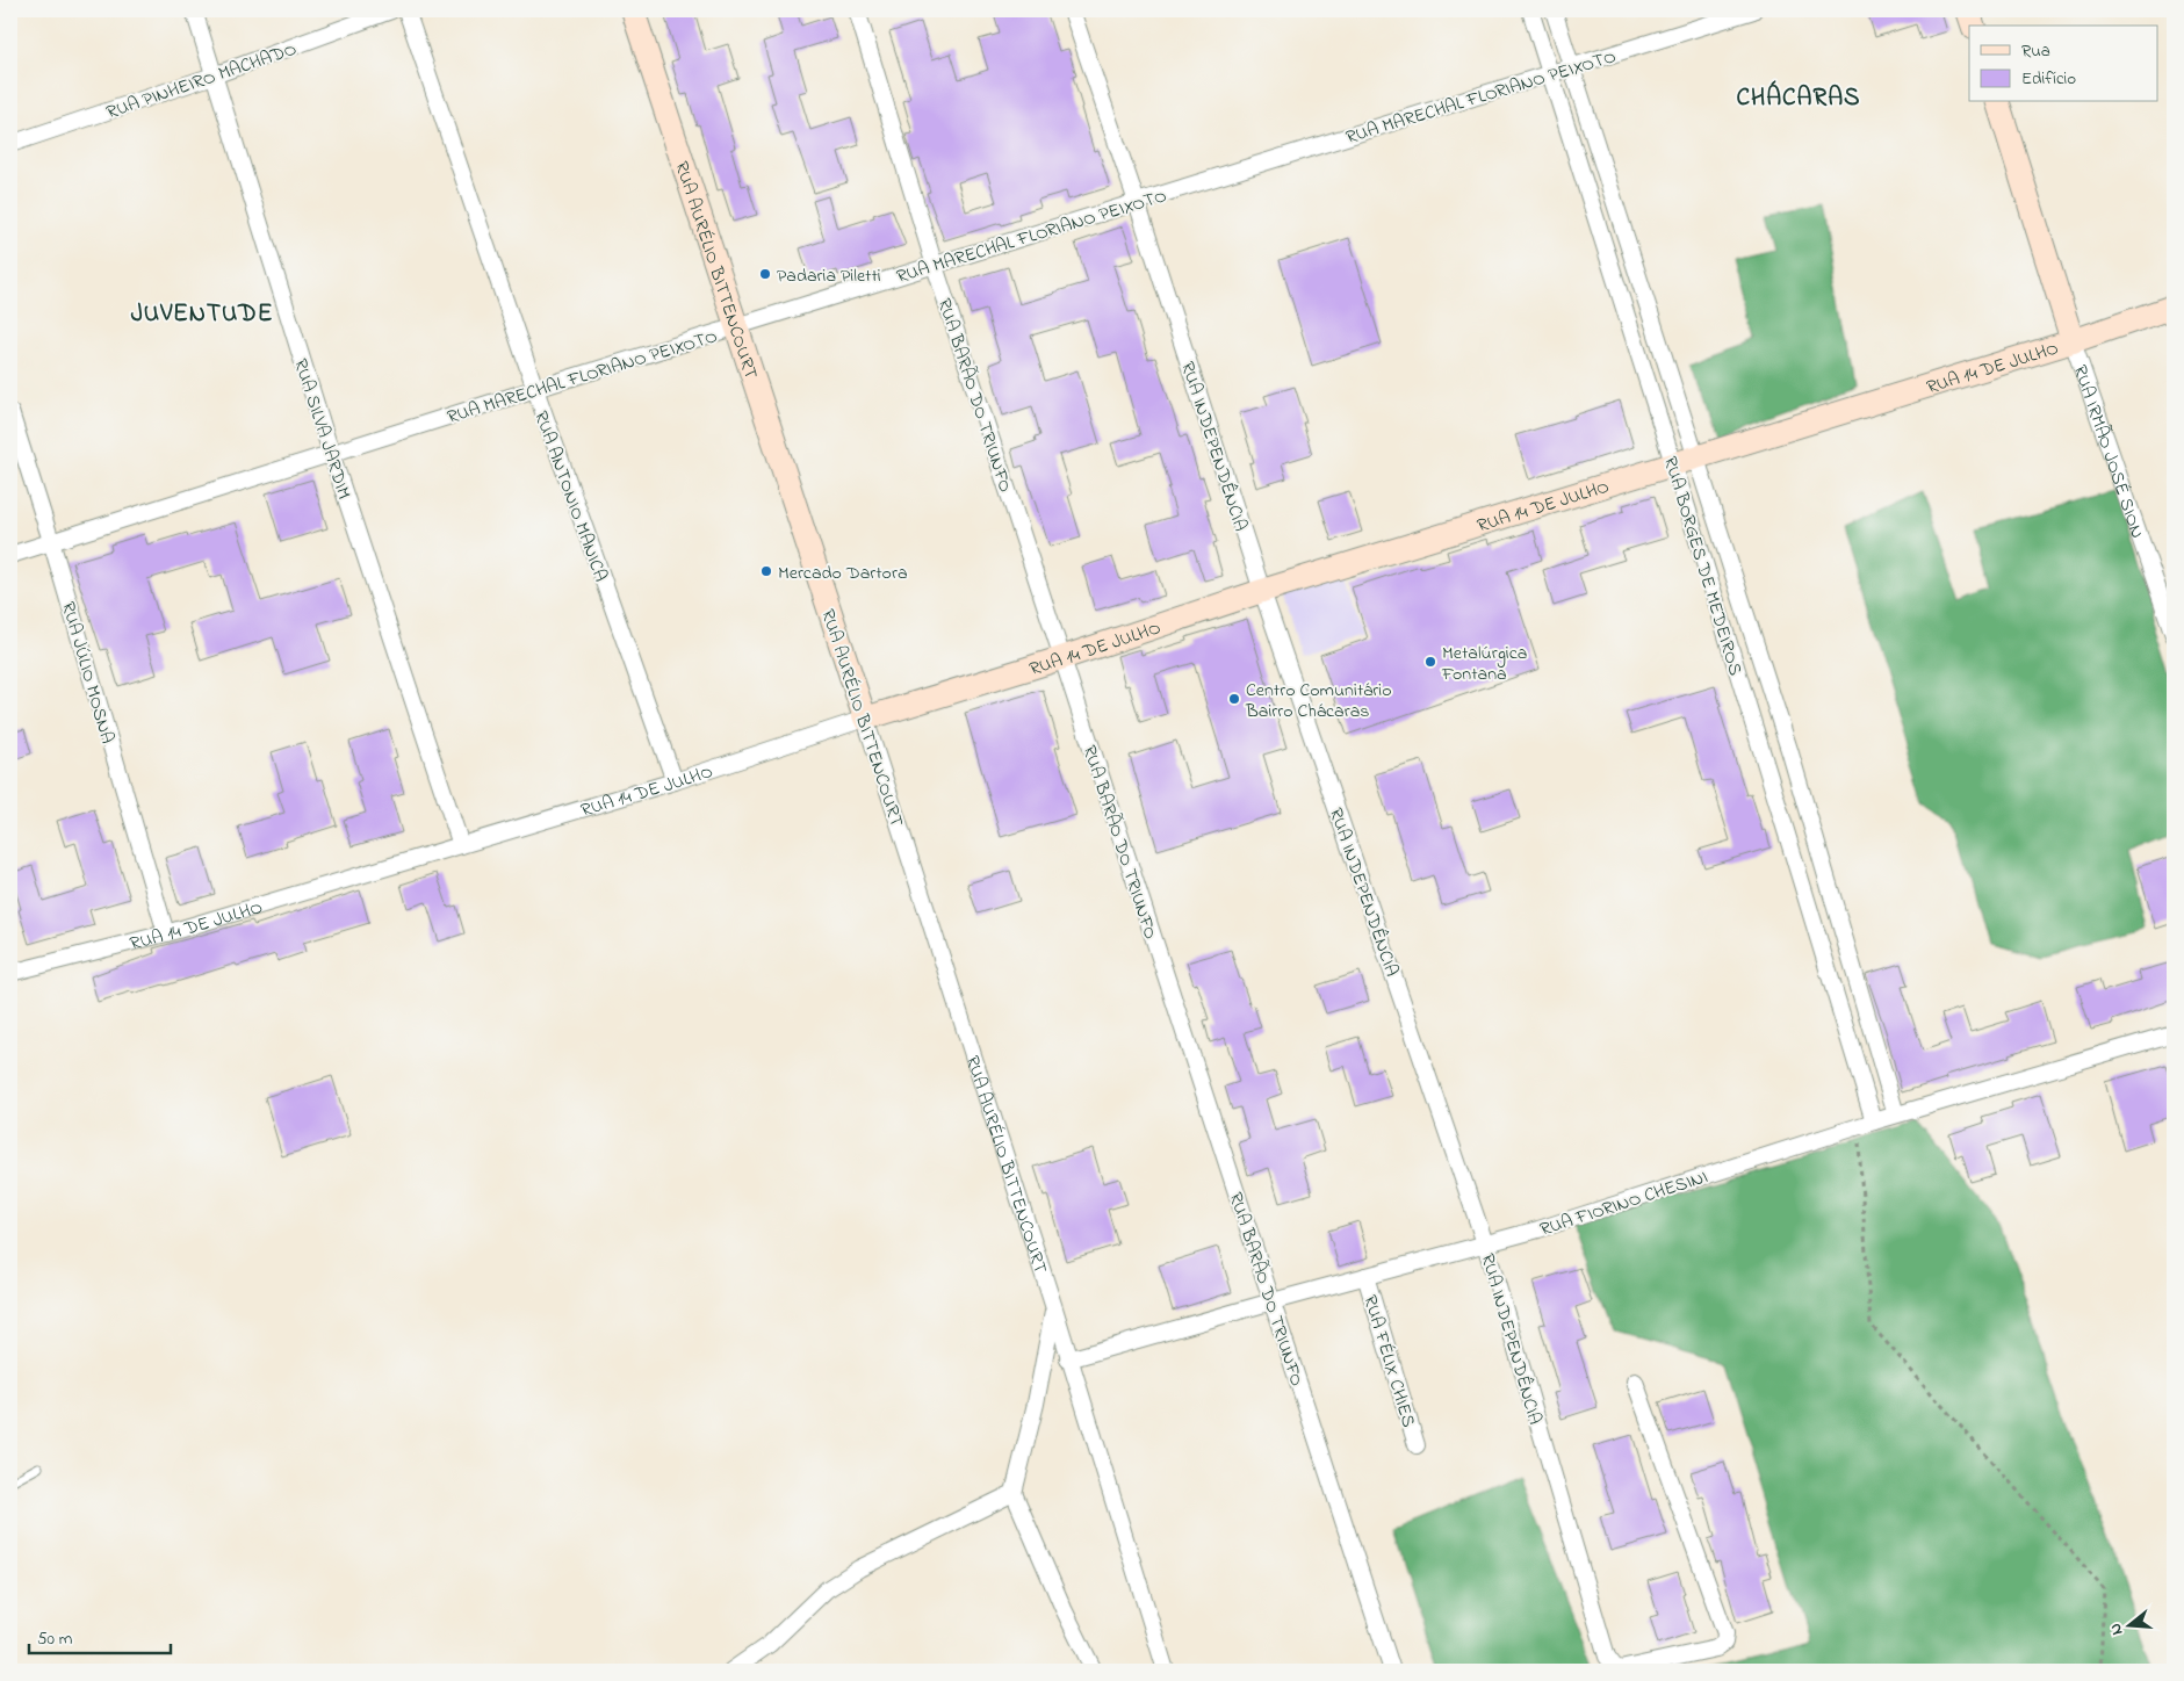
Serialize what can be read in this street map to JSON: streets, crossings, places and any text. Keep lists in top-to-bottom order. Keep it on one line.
{"streets":{"street":["RUA PINHEIRO MACHADO","RUA MARECHAL FLORIANO PEIXOTO","RUA AURÉLIO BITTENCOURT","RUA 14 DE JULHO","RUA BARÃO DO TRIUNFO","RUA SILVA JARDIM","RUA INDEPENDÊNCIA","RUA IRMÃO JOSÉ SION","RUA ANTONIO MANICA","RUA BORGES DE MEDEIROS","RUA JÚLIO MOSNA","RUA FIORINO CHESINI","RUA FÉLIX CHIES"]},"crossings":[["RUA PINHEIRO MACHADO","RUA SILVA JARDIM"],["RUA MARECHAL FLORIANO PEIXOTO","RUA AURÉLIO BITTENCOURT"],["RUA MARECHAL FLORIANO PEIXOTO","RUA BARÃO DO TRIUNFO"],["RUA MARECHAL FLORIANO PEIXOTO","RUA SILVA JARDIM"],["RUA MARECHAL FLORIANO PEIXOTO","RUA INDEPENDÊNCIA"],["RUA MARECHAL FLORIANO PEIXOTO","RUA ANTONIO MANICA"],["RUA MARECHAL FLORIANO PEIXOTO","RUA BORGES DE MEDEIROS"],["RUA MARECHAL FLORIANO PEIXOTO","RUA JÚLIO MOSNA"],["RUA AURÉLIO BITTENCOURT","RUA 14 DE JULHO"],["RUA AURÉLIO BITTENCOURT","RUA FIORINO CHESINI"],["RUA 14 DE JULHO","RUA BARÃO DO TRIUNFO"],["RUA 14 DE JULHO","RUA SILVA JARDIM"],["RUA 14 DE JULHO","RUA INDEPENDÊNCIA"],["RUA 14 DE JULHO","RUA IRMÃO JOSÉ SION"],["RUA 14 DE JULHO","RUA ANTONIO MANICA"],["RUA 14 DE JULHO","RUA BORGES DE MEDEIROS"],["RUA 14 DE JULHO","RUA JÚLIO MOSNA"],["RUA BARÃO DO TRIUNFO","RUA FIORINO CHESINI"],["RUA INDEPENDÊNCIA","RUA FIORINO CHESINI"],["RUA BORGES DE MEDEIROS","RUA FIORINO CHESINI"],["RUA FIORINO CHESINI","RUA FÉLIX CHIES"]],"districts":["CHÁCARAS","JUVENTUDE"],"places":["Padaria Piletti","Mercado Dartora","Metalúrgica Fontana","Centro Comunitário Bairro Chácaras"],"legend":["Rua","Edifício"],"scale_bar":"50 m","north":"left"}
